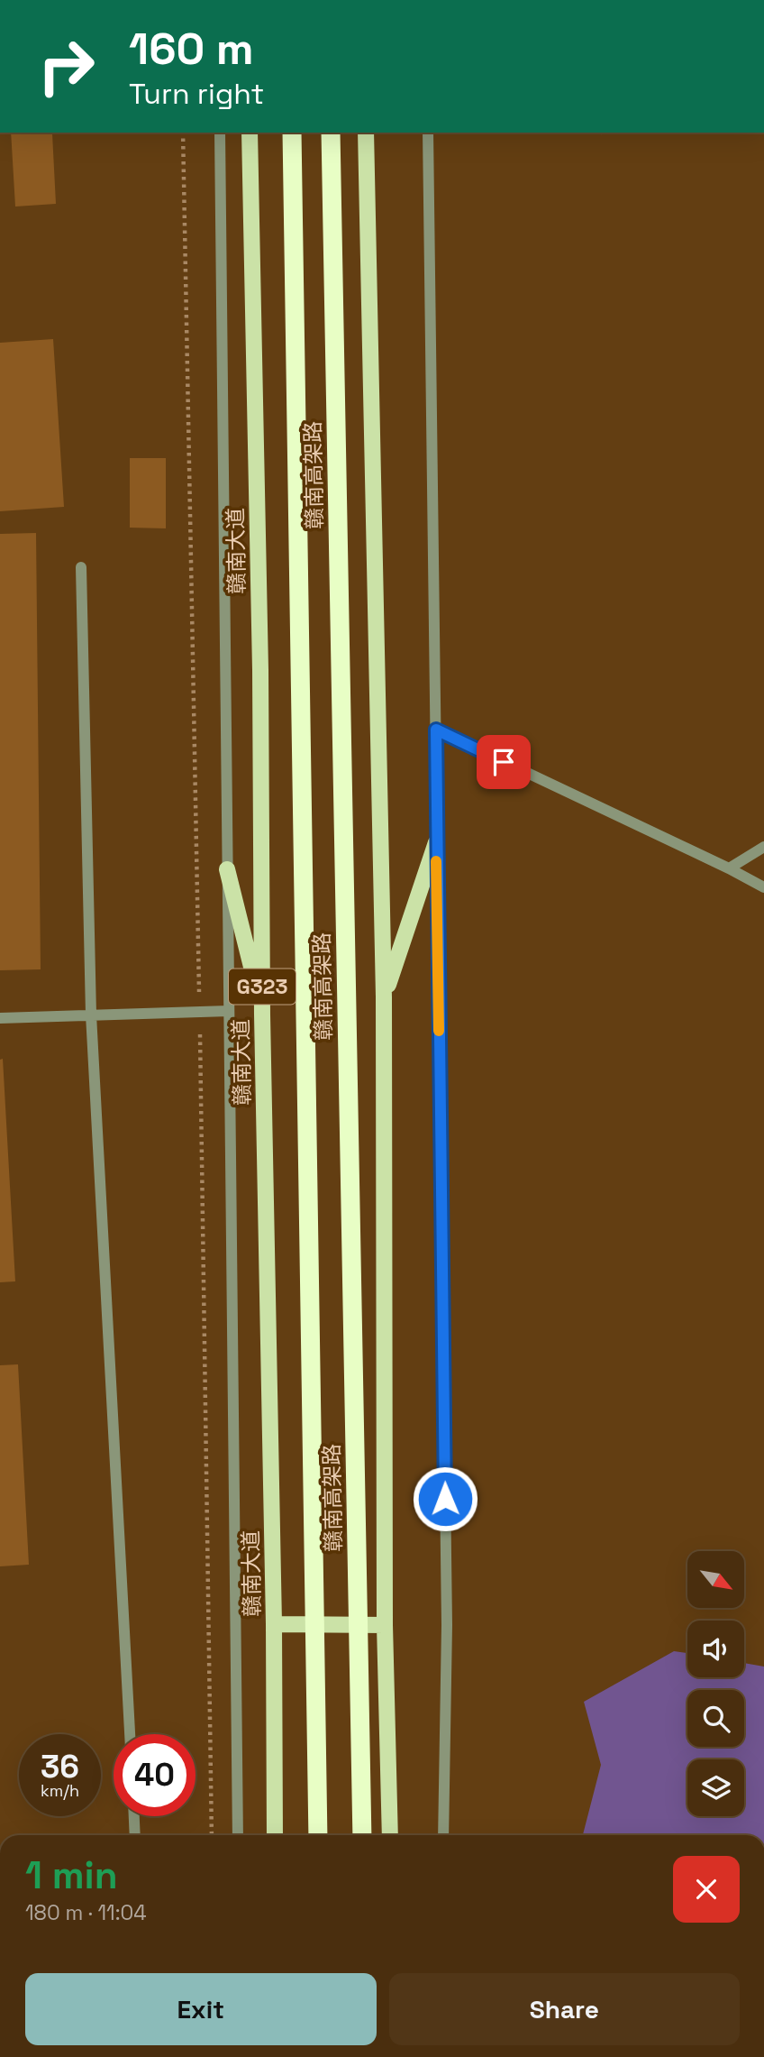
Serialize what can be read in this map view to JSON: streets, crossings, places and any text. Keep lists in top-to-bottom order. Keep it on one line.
{"streets":{"highway":["赣南高架路"],"main road":["赣南大道","G323"]},"north":"bottom right","page":{"turn":["160 m","Turn right"],"speed":"36 km/h","limit":"40","heading":["1 min","180 m · 11:04"],"buttons":["Exit","Share"]}}
